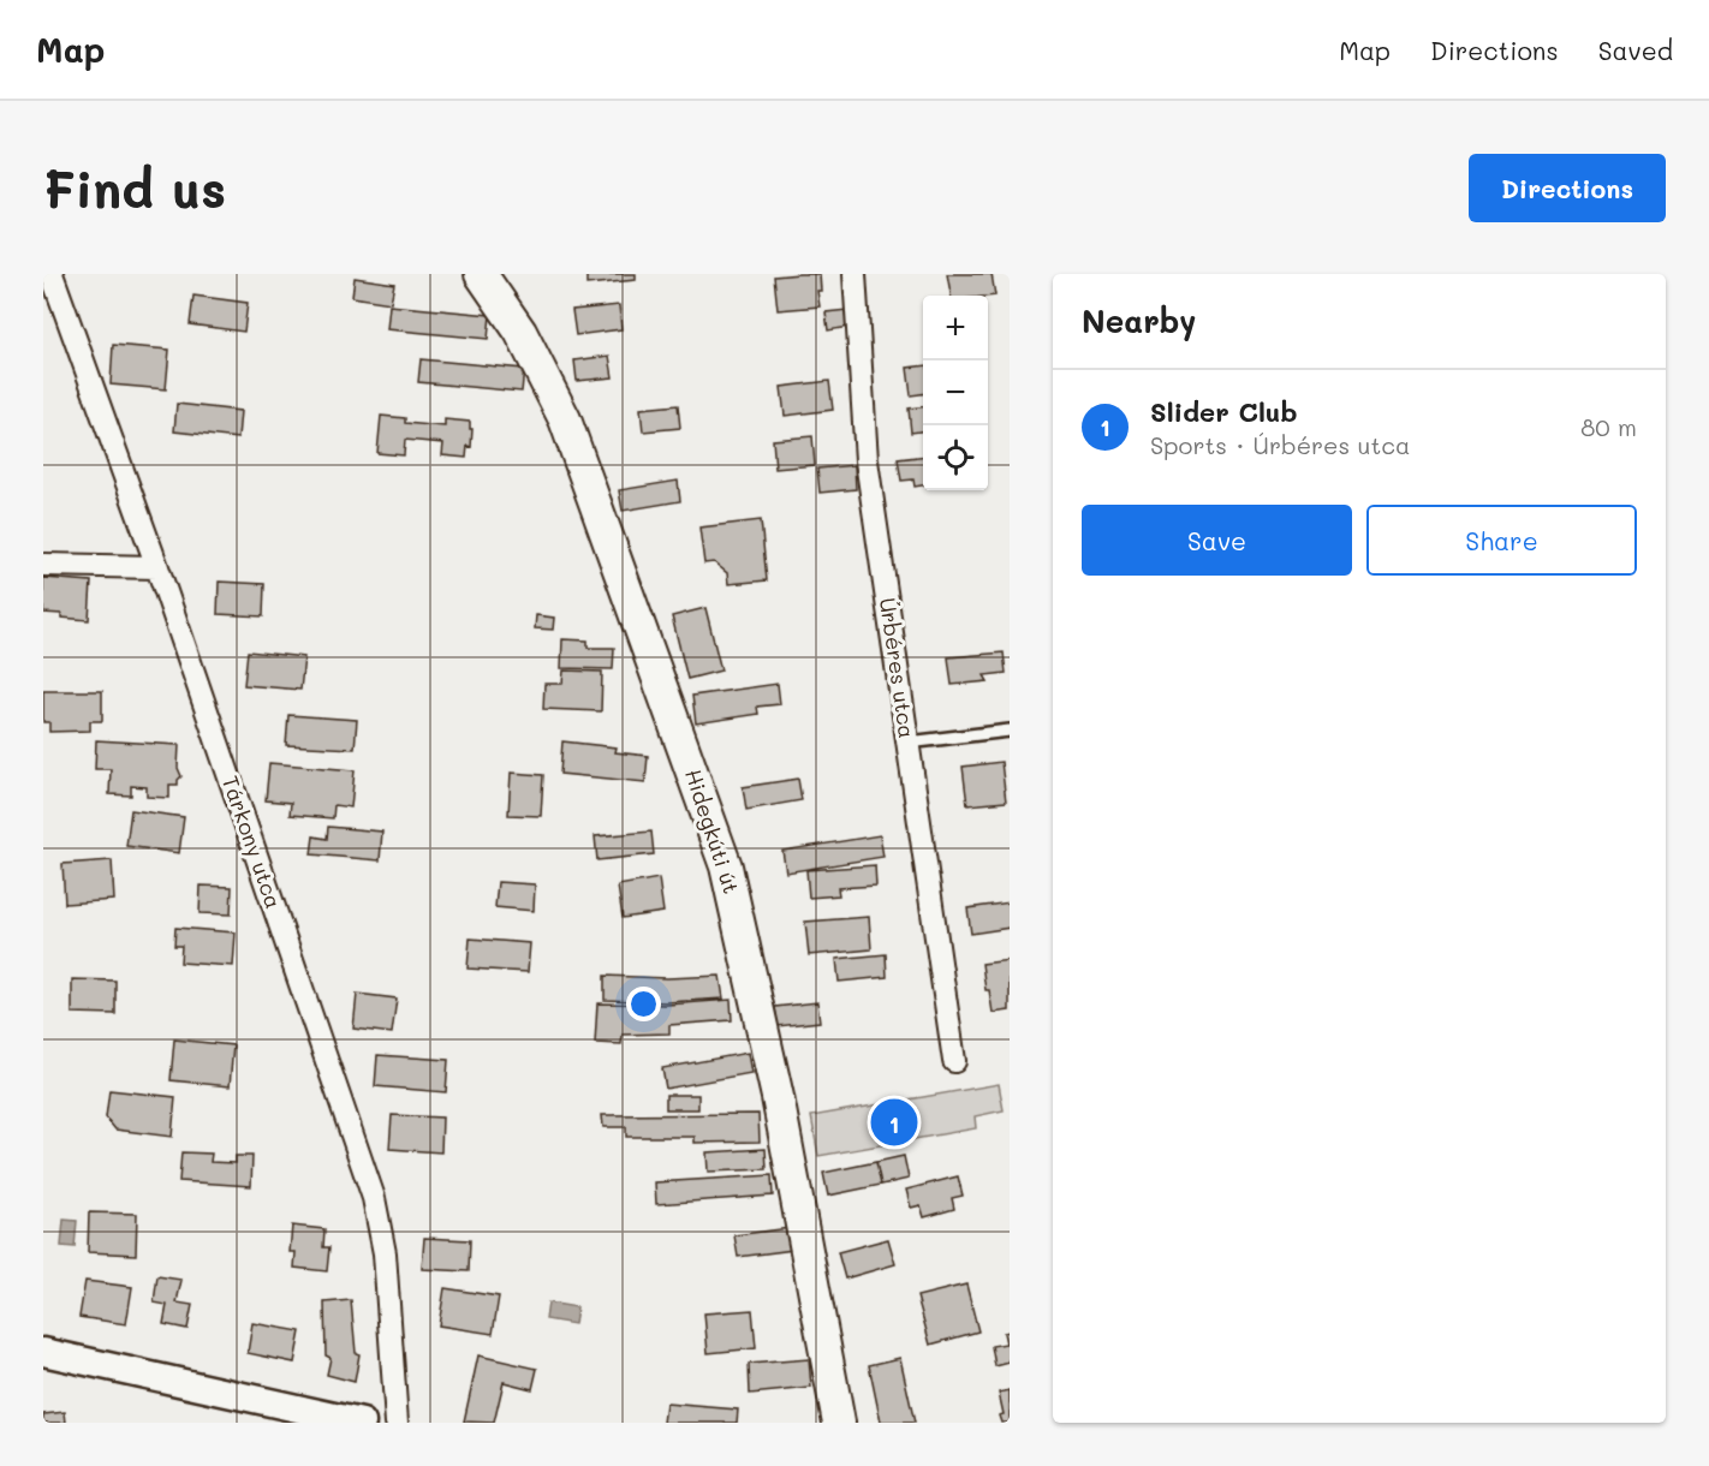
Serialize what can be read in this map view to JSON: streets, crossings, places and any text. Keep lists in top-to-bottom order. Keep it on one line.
{"streets":{"main road":["Hidegkúti út"],"street":["Úrbéres utca","Tárkony utca"]},"page":{"header":"Map","nav":["Map","Directions","Saved"],"buttons":["Directions",["Save","Share"]],"title":"Find us","heading":"Nearby","map_buttons":["+","−"],"list":[{"mark":"1","name":"Slider Club","note":"Sports · Úrbéres utca","value":"80 m"}],"pins":"1"}}
